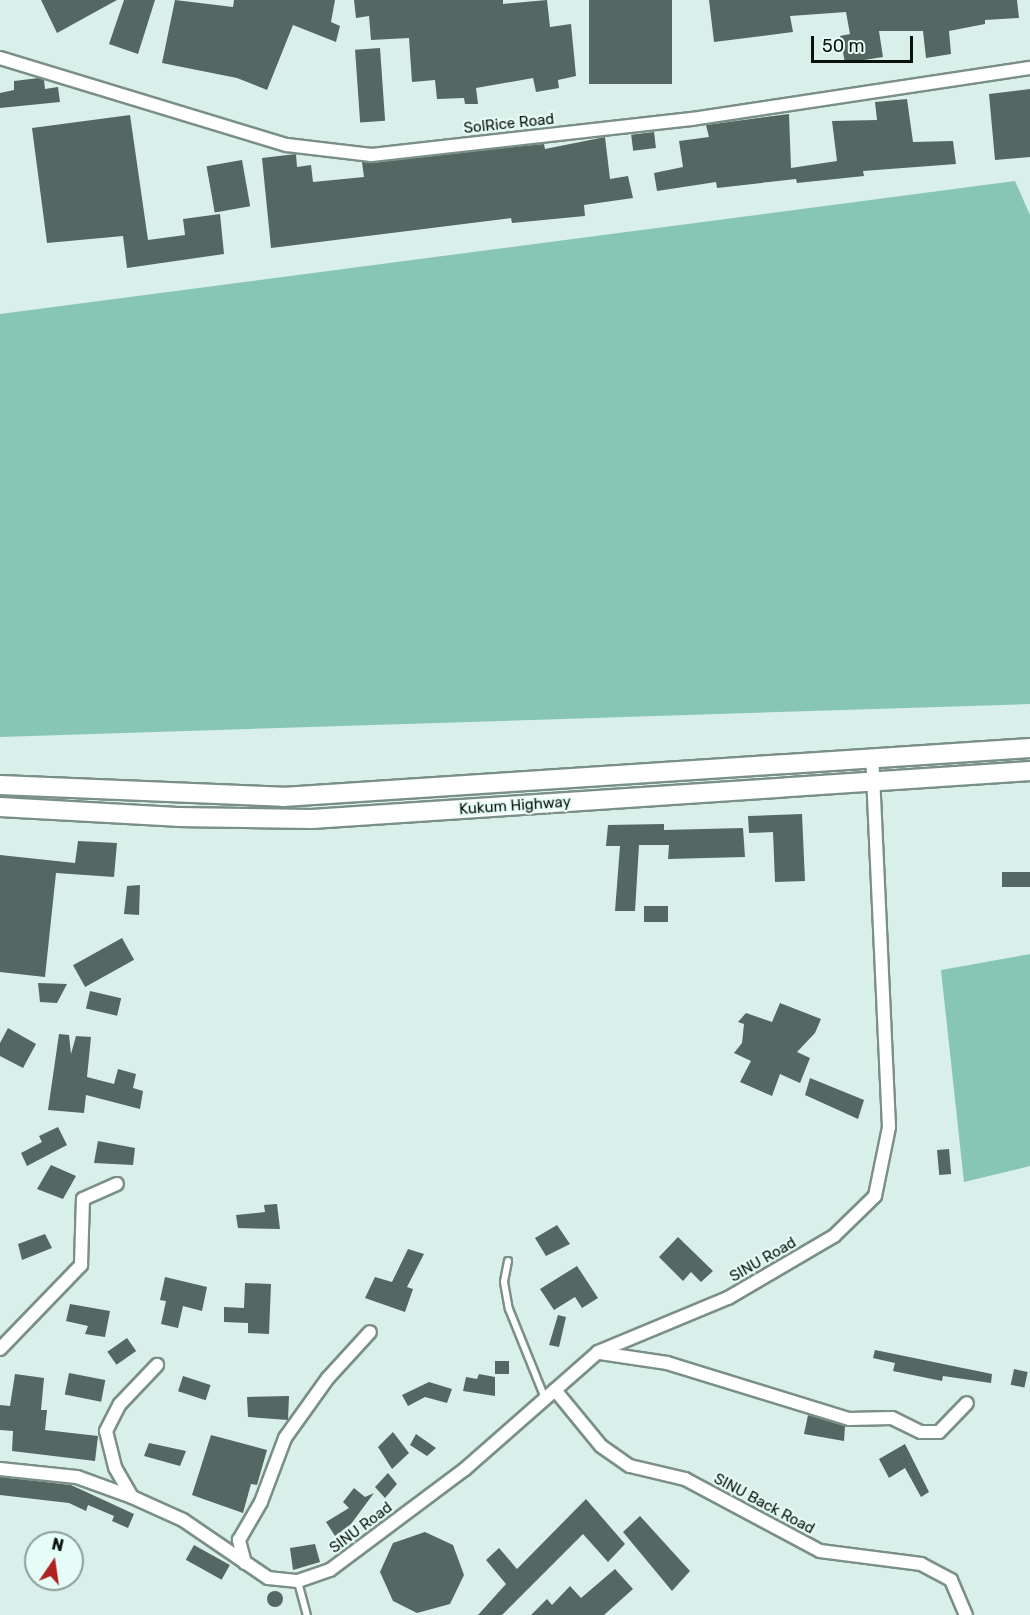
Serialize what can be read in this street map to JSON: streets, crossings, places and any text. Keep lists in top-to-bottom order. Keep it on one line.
{"streets":{"main road":["Kukum Highway"],"street":["SolRice Road","SINU Road","SINU Back Road"]},"crossings":[["Kukum Highway","SINU Road"],["SINU Road","SINU Back Road"]],"scale_bar":"50 m","north":"top"}
